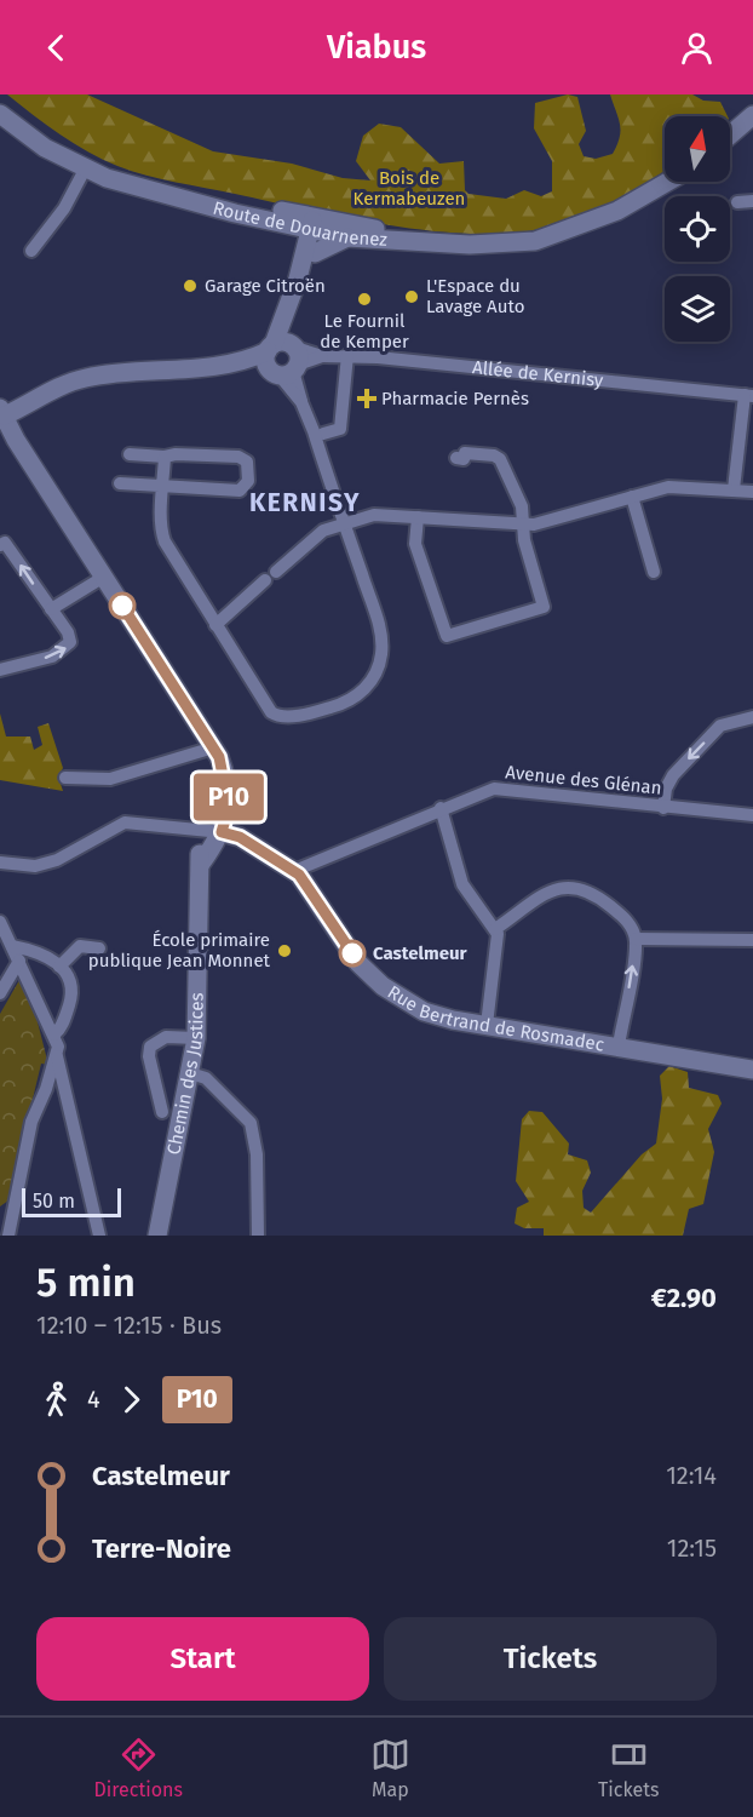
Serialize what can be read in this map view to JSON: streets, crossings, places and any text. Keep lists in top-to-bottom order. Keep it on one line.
{"streets":{"street":["Route de Douarnenez","Allée de Kernisy","Avenue des Glénan","Rue Bertrand de Rosmadec","Chemin des Justices"]},"crossings":[["Avenue des Glénan","Rue Bertrand de Rosmadec"],["Rue Bertrand de Rosmadec","Chemin des Justices"]],"districts":["KERNISY"],"parks":["Bois de Kermabeuzen"],"places":{"other":["Garage Citroën","L'Espace du Lavage Auto","Le Fournil de Kemper","École primaire publique Jean Monnet","Castelmeur"],"health":["Pharmacie Pernès"]},"lines":["bus line P10"],"scale_bar":"50 m","north":"top","page":{"header":"Viabus","on_map":"P10","scale":"50 m","heading":["5 min","12:10 – 12:15 · Bus","€2.90"],"legs":["4","P10"],"list":[{"name":"Castelmeur","value":"12:14"},{"name":"Terre-Noire","value":"12:15"}],"buttons":["Start","Tickets"],"tabs":["Directions","Map","Tickets"]}}
